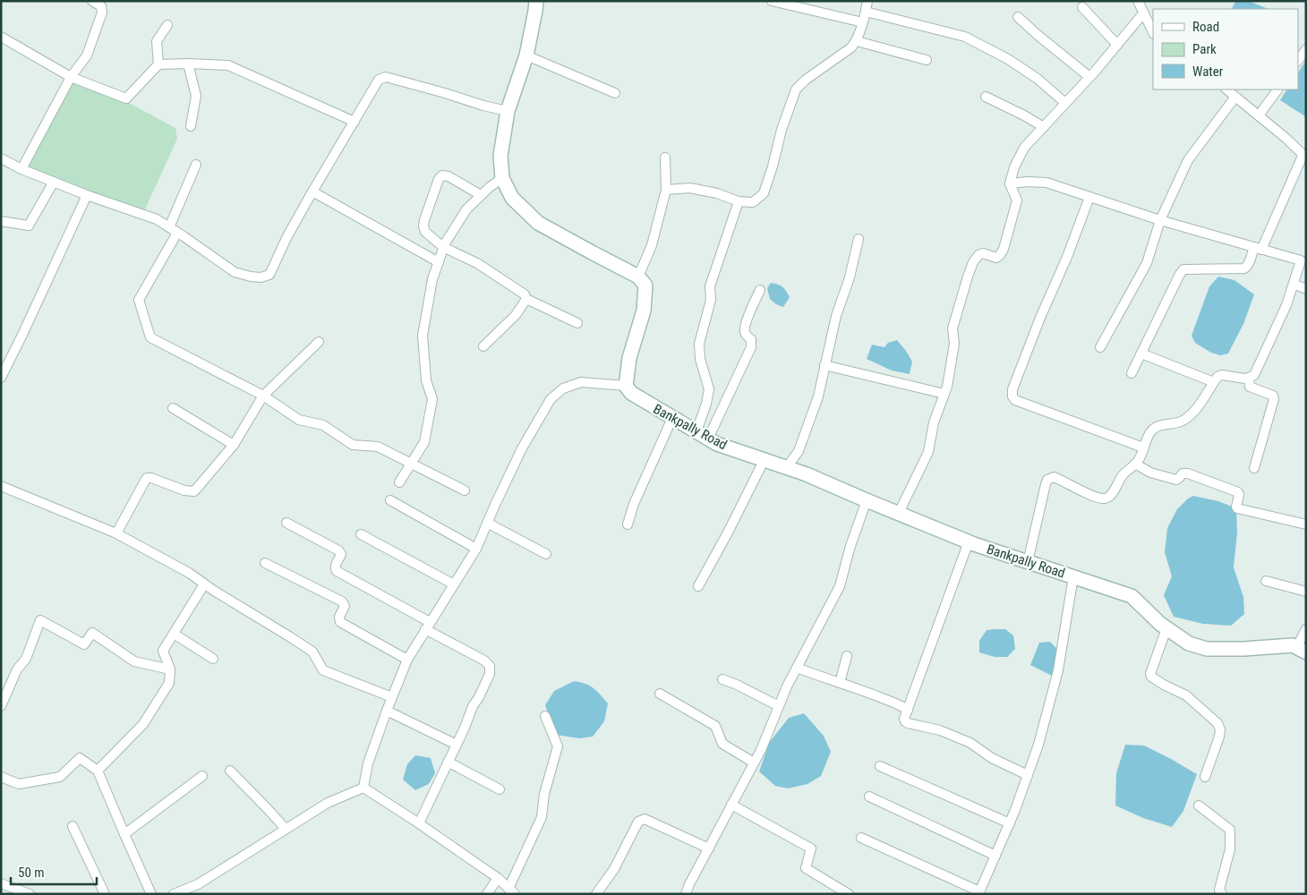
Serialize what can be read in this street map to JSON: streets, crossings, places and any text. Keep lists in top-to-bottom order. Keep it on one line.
{"streets":{"street":["Bankpally Road"]},"legend":["Road","Park","Water"],"scale_bar":"50 m"}
